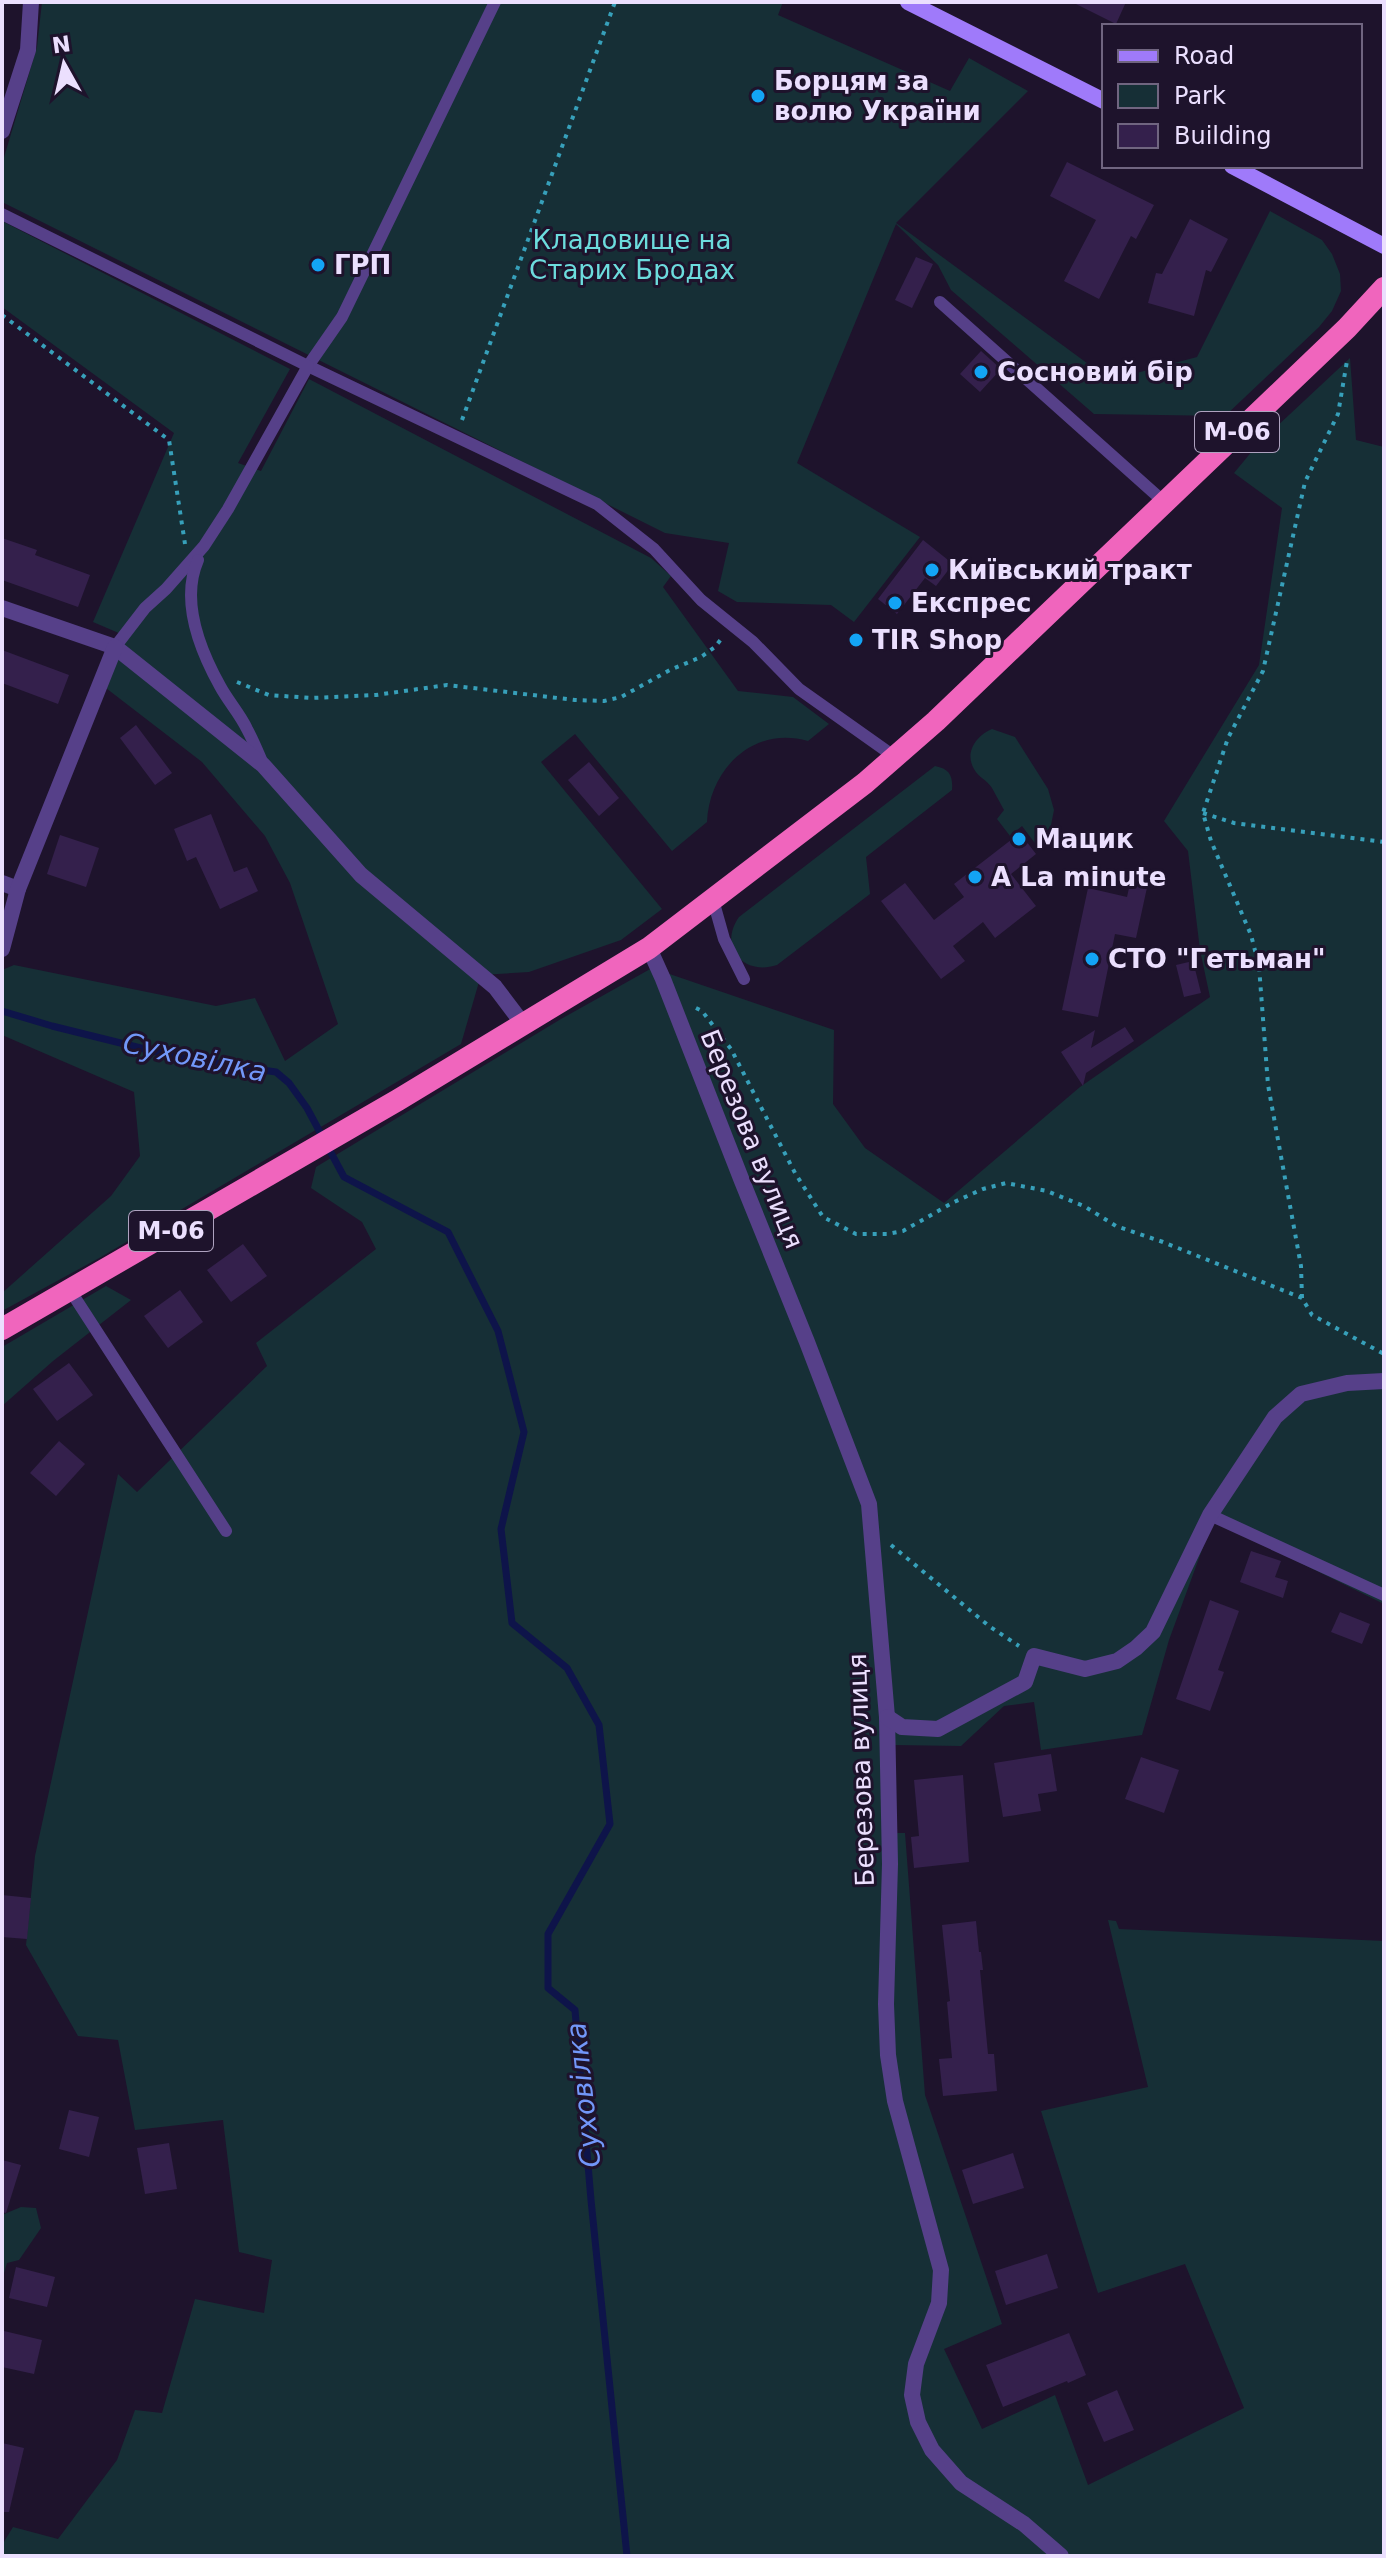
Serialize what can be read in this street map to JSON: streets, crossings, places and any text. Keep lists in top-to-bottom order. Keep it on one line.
{"streets":{"highway":["М-06"],"street":["Березова вулиця"]},"crossings":[["М-06","Березова вулиця"]],"water":["Суховілка"],"parks":["Кладовище на Старих Бродах"],"places":["Борцям за волю України","ГРП","Сосновий бір","Київський тракт","Експрес","TIR Shop","Мацик","A La minute","СТО \"Гетьман\""],"legend":["Road","Park","Building"],"north":"top"}
